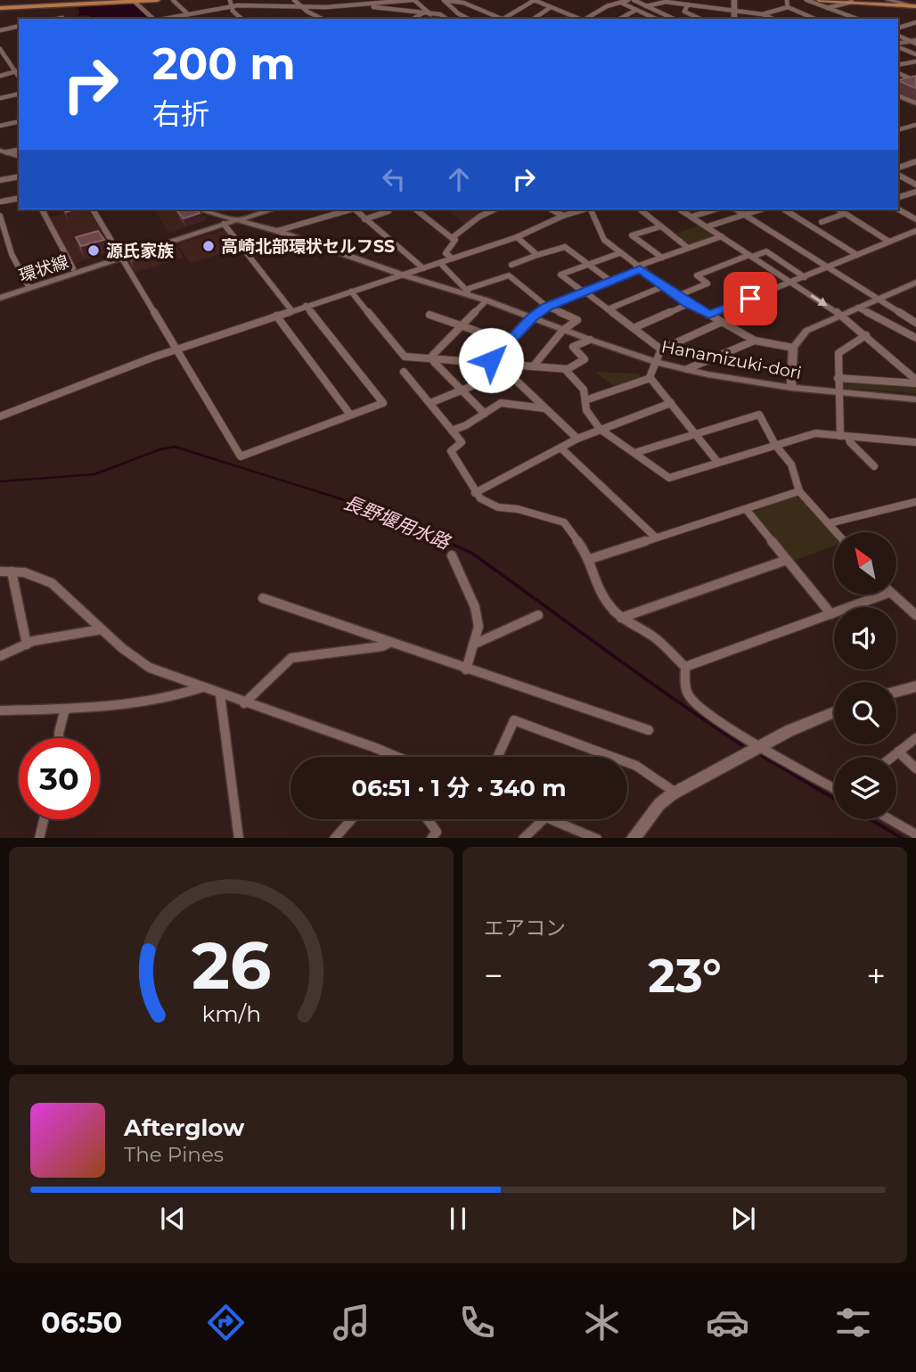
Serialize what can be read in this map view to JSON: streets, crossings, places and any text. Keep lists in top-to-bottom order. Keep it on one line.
{"streets":{"street":["環状線","Hanamizuki-dori"]},"crossings":[["環状線","Hanamizuki-dori"]],"water":["長野堰用水路"],"places":["高崎北部環状セルフSS","源氏家族"],"north":"top left","page":{"turn":["200 m","右折"],"limit":"30","trip":"06:51 · 1 分 · 340 m","tile":"エアコン","heat":["−","23°","+"],"song":["Afterglow","The Pines"],"tabs":"06:50","gauge":["26","km/h"]}}
